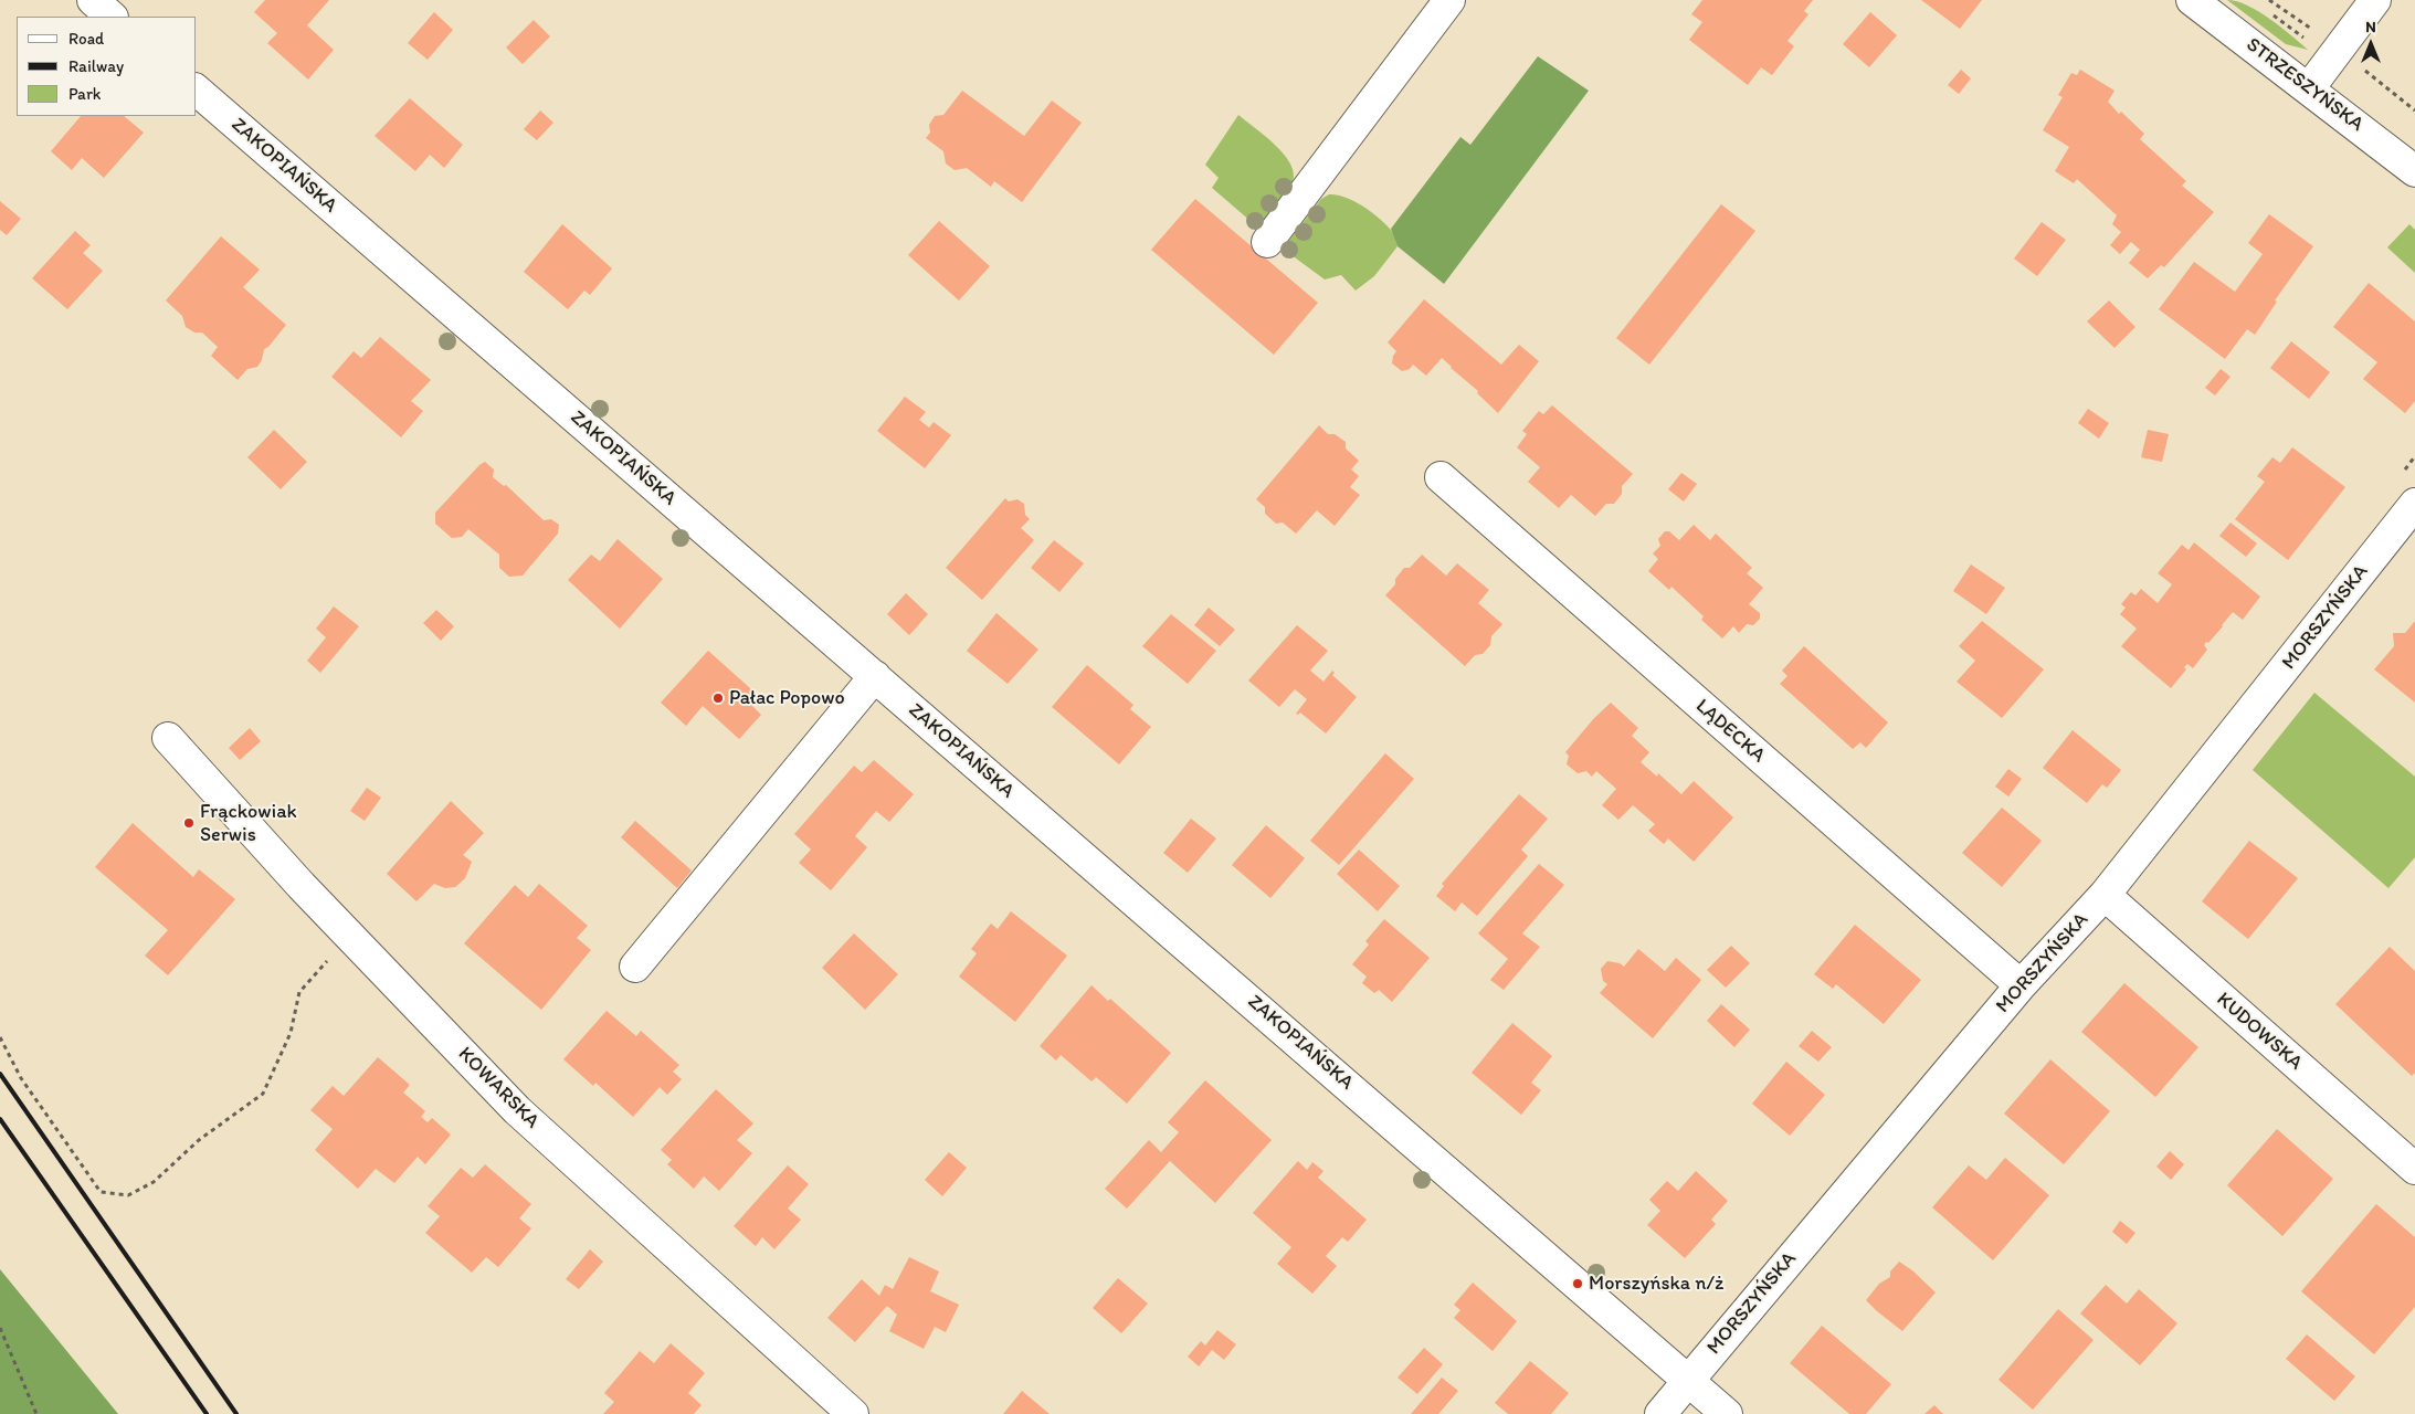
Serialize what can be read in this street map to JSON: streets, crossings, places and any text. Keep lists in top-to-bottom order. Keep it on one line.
{"streets":{"street":["STRZESZYŃSKA","ZAKOPIAŃSKA","MORSZYŃSKA","LĄDECKA","KUDOWSKA","KOWARSKA"]},"crossings":[["ZAKOPIAŃSKA","MORSZYŃSKA"],["MORSZYŃSKA","LĄDECKA"],["MORSZYŃSKA","KUDOWSKA"]],"places":["Pałac Popowo","Frąckowiak Serwis","Morszyńska n/ż"],"legend":["Road","Railway","Park"],"north":"top"}
